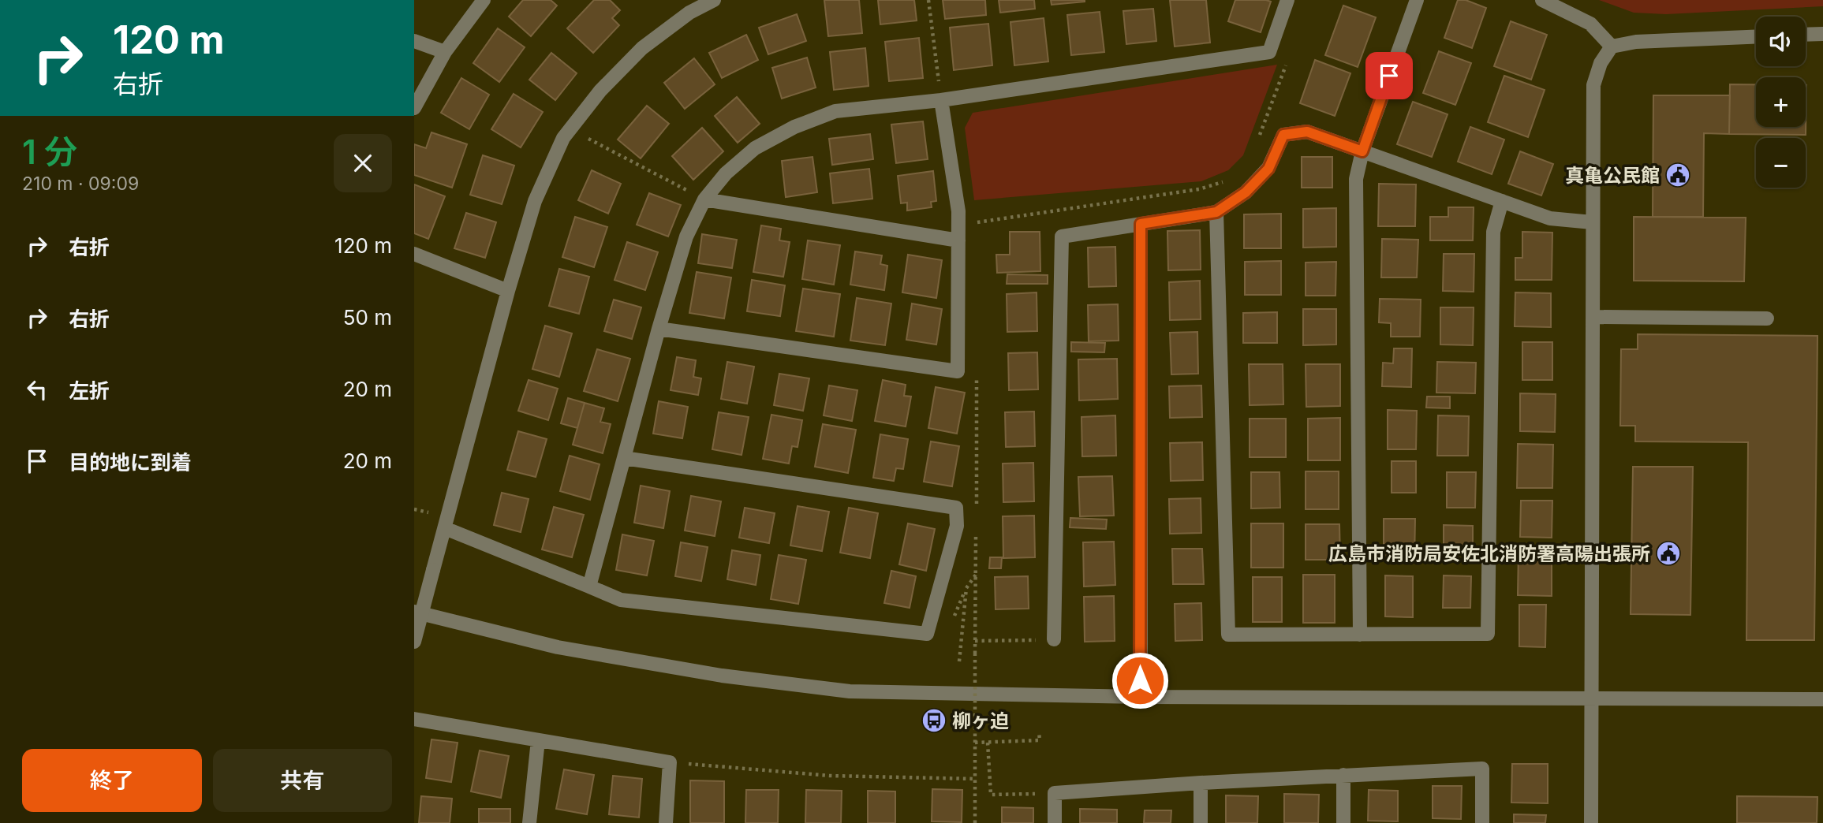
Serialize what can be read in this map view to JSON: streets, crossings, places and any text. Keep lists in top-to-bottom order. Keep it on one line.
{"places":{"public building":["真亀公民館","広島市消防局安佐北消防署高陽出張所"],"bus stop":["柳ヶ迫"]},"page":{"turn":["120 m","右折"],"map_buttons":["+","−"],"heading":["1 分","210 m · 09:09"],"list":[{"name":"右折","value":"120 m"},{"name":"右折","value":"50 m"},{"name":"左折","value":"20 m"},{"name":"目的地に到着","value":"20 m"}],"buttons":["終了","共有"]}}
